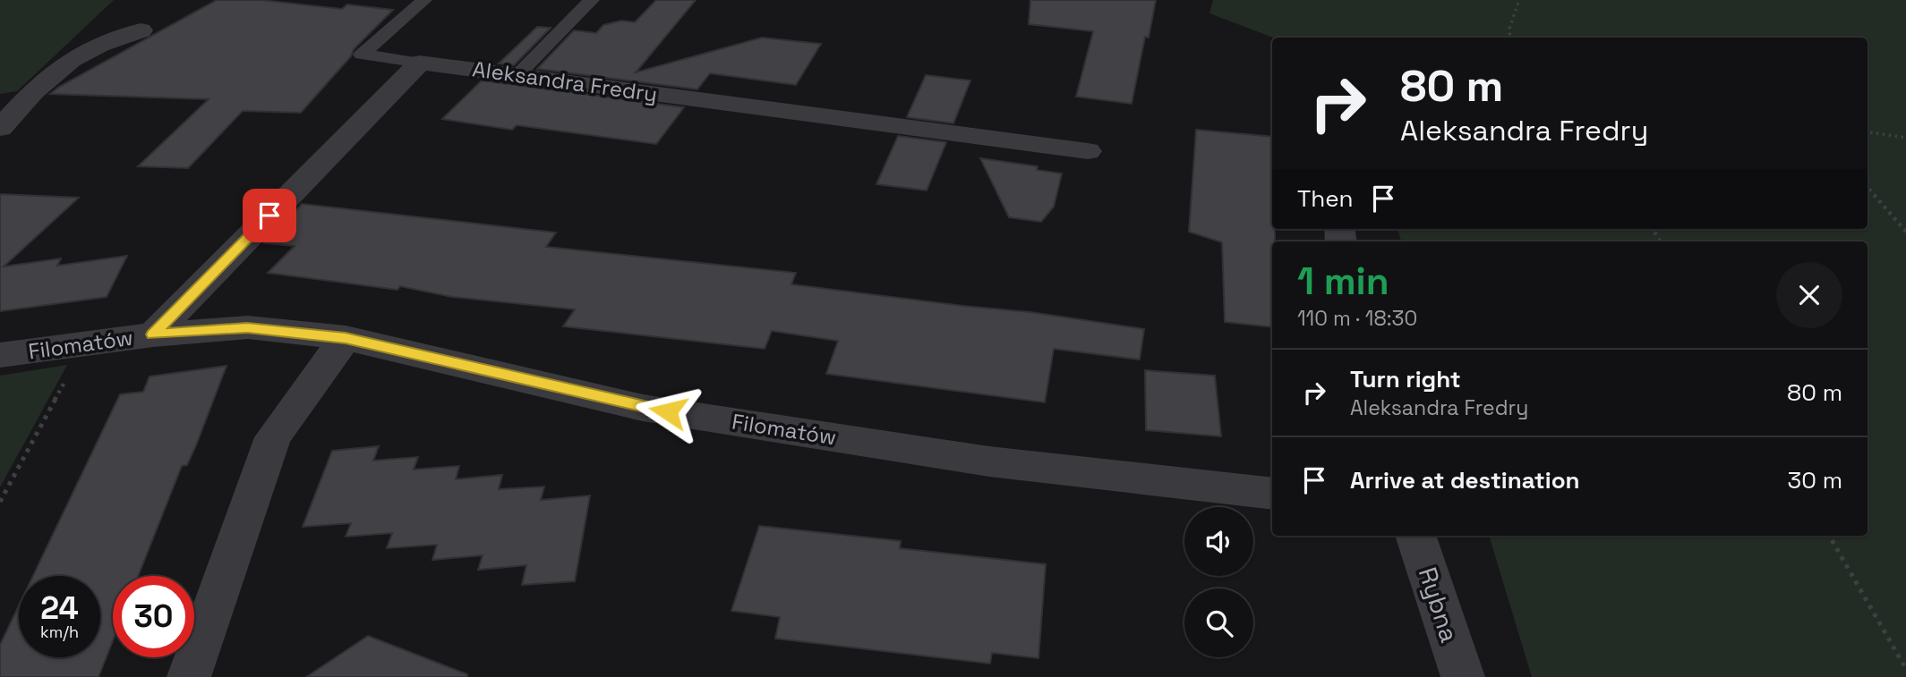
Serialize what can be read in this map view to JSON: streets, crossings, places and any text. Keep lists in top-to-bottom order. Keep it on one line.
{"streets":{"street":["Aleksandra Fredry","Filomatów","Rybna"]},"page":{"turn":["80 m","Aleksandra Fredry"],"then":"Then","heading":["1 min","110 m · 18:30"],"list":[{"name":"Turn right","note":"Aleksandra Fredry","value":"80 m"},{"name":"Arrive at destination","value":"30 m"}],"speed":"24 km/h","limit":"30"}}
